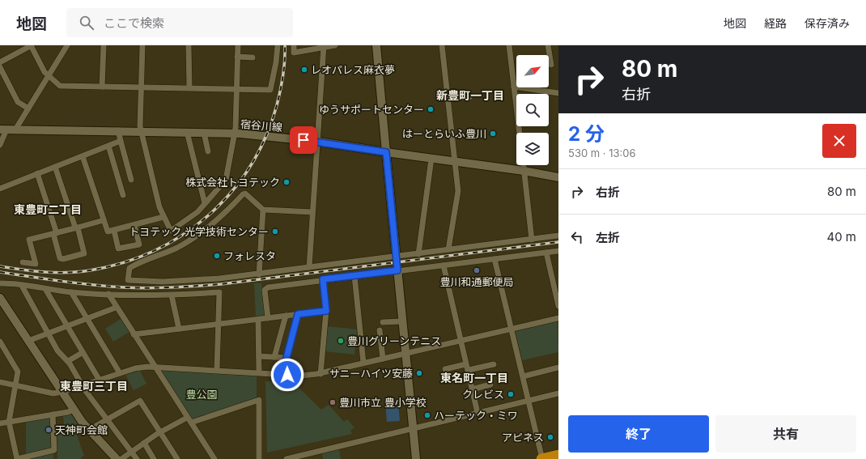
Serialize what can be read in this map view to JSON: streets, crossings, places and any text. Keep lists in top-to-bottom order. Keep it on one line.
{"streets":{"main road":["宿谷川線"]},"districts":["新豊町一丁目","東豊町二丁目","東名町一丁目","東豊町三丁目"],"parks":["豊公園"],"places":["レオパレス麻衣夢","ゆうサポートセンター","はーとらいふ豊川","株式会社トヨテック","トヨテック 光学技術センター","フォレスタ","豊川和通郵便局","豊川グリーンテニス","サニーハイツ安藤","クレビス","豊川市立 豊小学校","ハーテック・ミワ","天神町会館","アピネス"],"north":"top right","page":{"header":"地図","search":"ここで検索","nav":["地図","経路","保存済み"],"turn":["80 m","右折"],"heading":["2 分","530 m · 13:06"],"list":[{"name":"右折","value":"80 m"},{"name":"左折","value":"40 m"}],"buttons":["終了","共有"]}}
